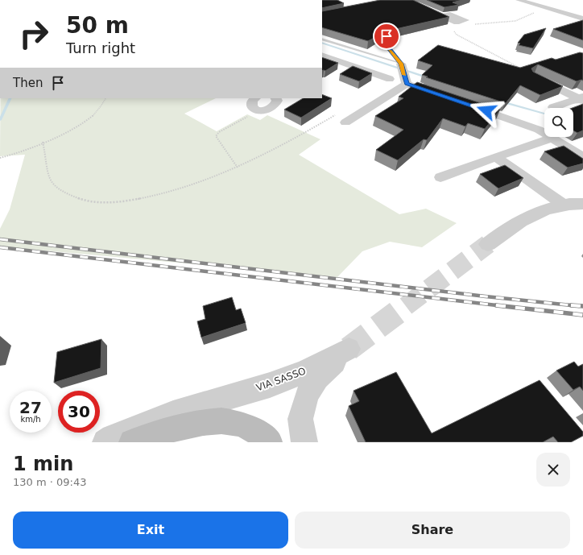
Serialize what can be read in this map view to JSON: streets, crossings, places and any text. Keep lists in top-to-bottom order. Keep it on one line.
{"streets":{"street":["VIA SASSO"]},"page":{"turn":["50 m","Turn right"],"then":"Then","speed":"27 km/h","limit":"30","heading":["1 min","130 m · 09:43"],"buttons":["Exit","Share"]}}
